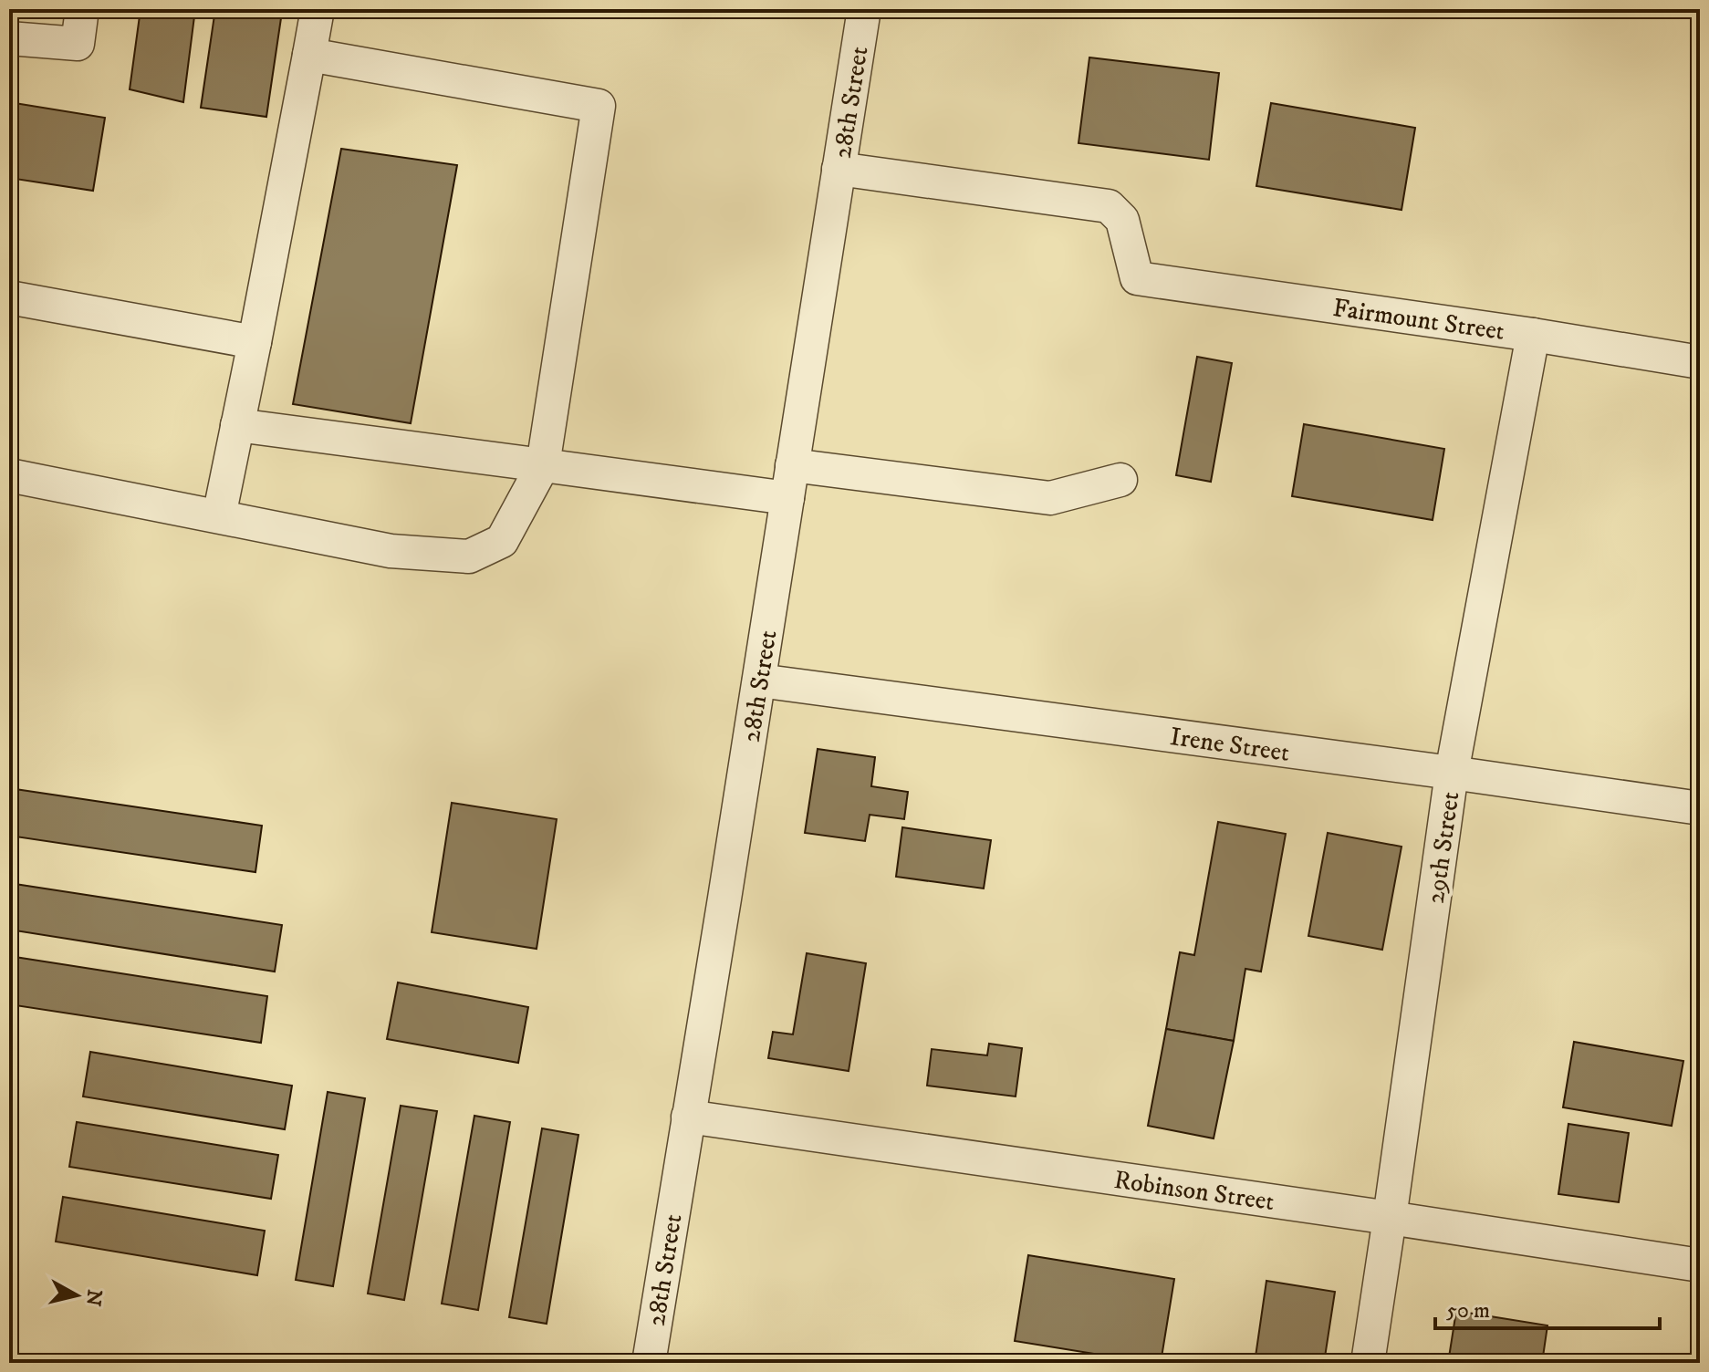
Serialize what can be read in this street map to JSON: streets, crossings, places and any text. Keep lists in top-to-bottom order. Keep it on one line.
{"streets":{"street":["28th Street","Fairmount Street","Irene Street","29th Street","Robinson Street"]},"crossings":[["28th Street","Fairmount Street"],["28th Street","Irene Street"],["28th Street","Robinson Street"],["Fairmount Street","29th Street"],["Irene Street","29th Street"],["29th Street","Robinson Street"]],"scale_bar":"50 m","north":"right"}
